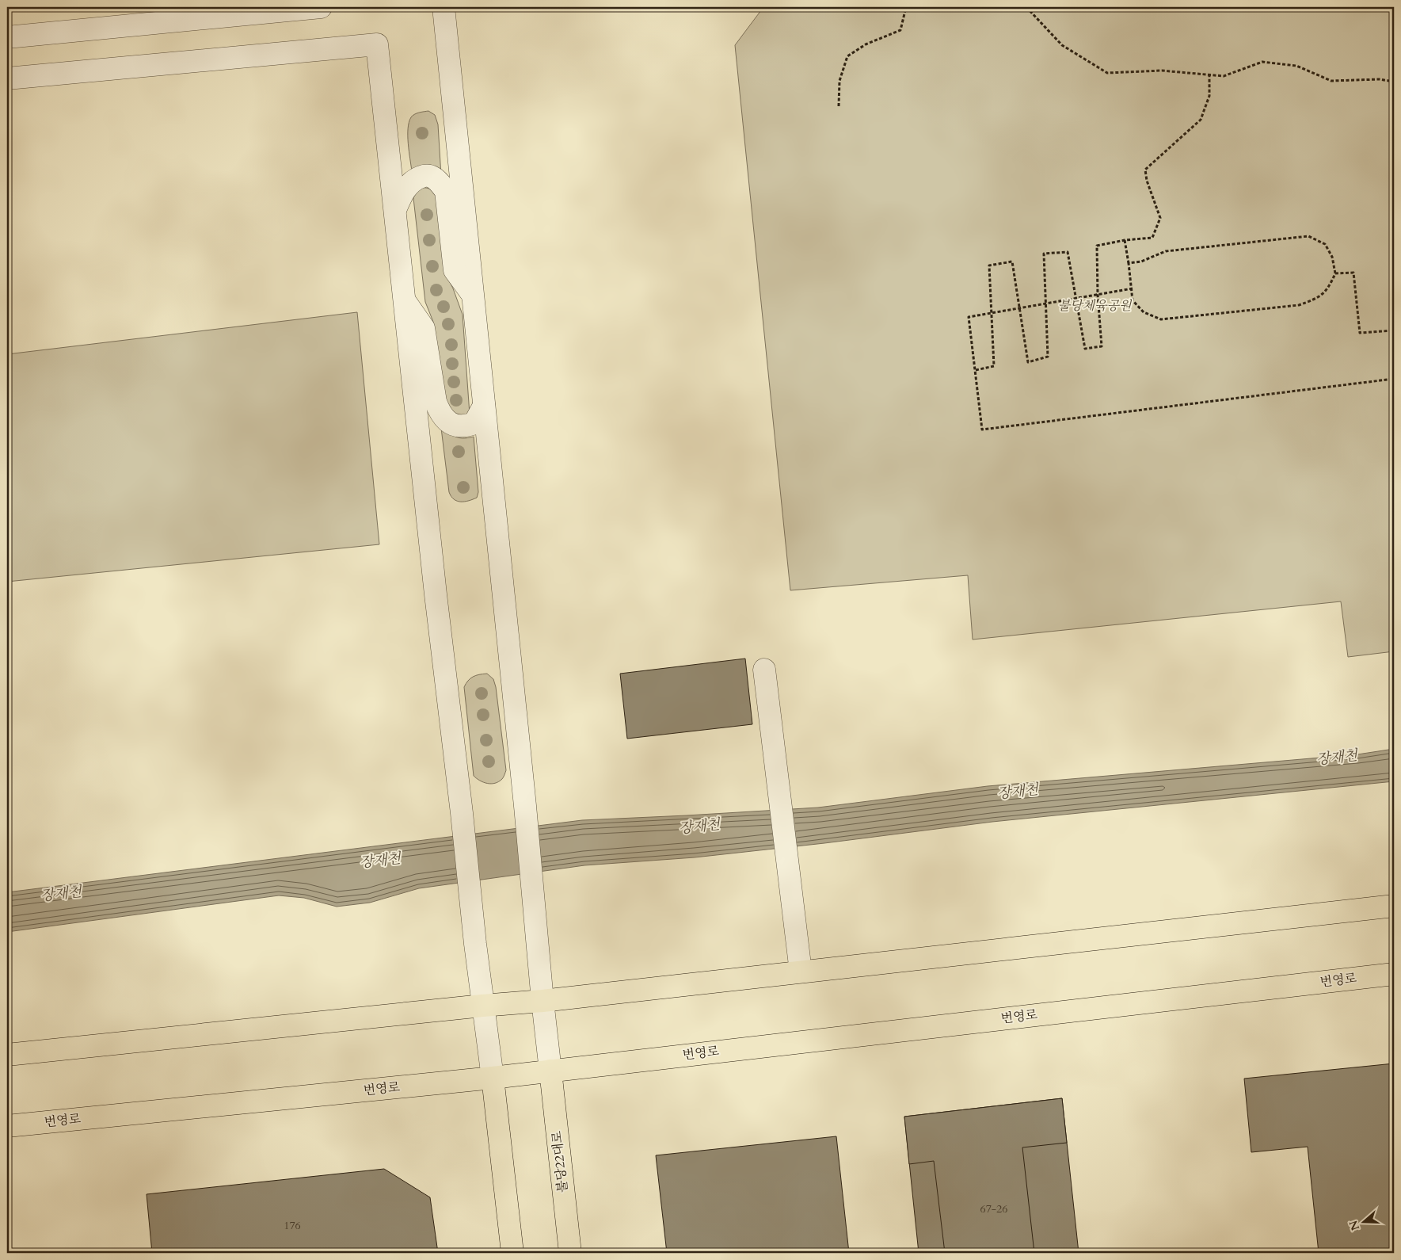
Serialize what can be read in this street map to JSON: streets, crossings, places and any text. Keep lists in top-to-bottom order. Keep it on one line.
{"streets":{"main road":["번영로","불당22대로"]},"crossings":[["번영로","불당22대로"]],"water":["장재천"],"parks":["불당체육공원"],"house_numbers":["67-26","176"],"north":"left"}
